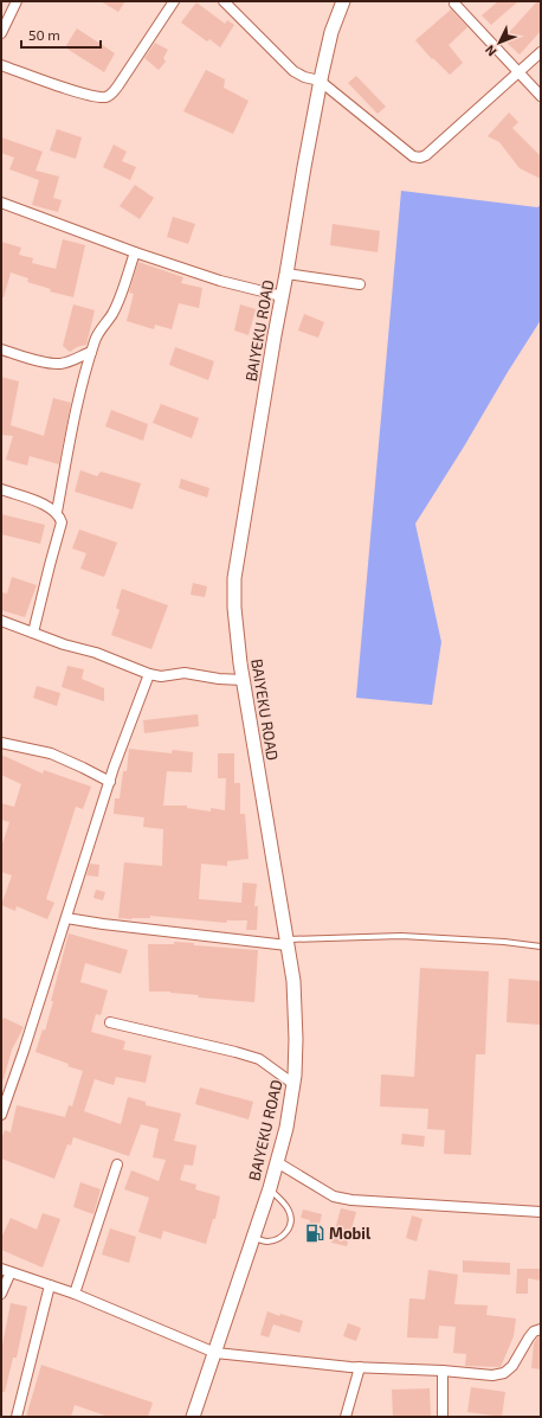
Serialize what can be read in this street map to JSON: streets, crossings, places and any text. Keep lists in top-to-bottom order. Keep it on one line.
{"streets":{"main road":["BAIYEKU ROAD"]},"places":{"fuel station":["Mobil"]},"scale_bar":"50 m","north":"bottom left"}
